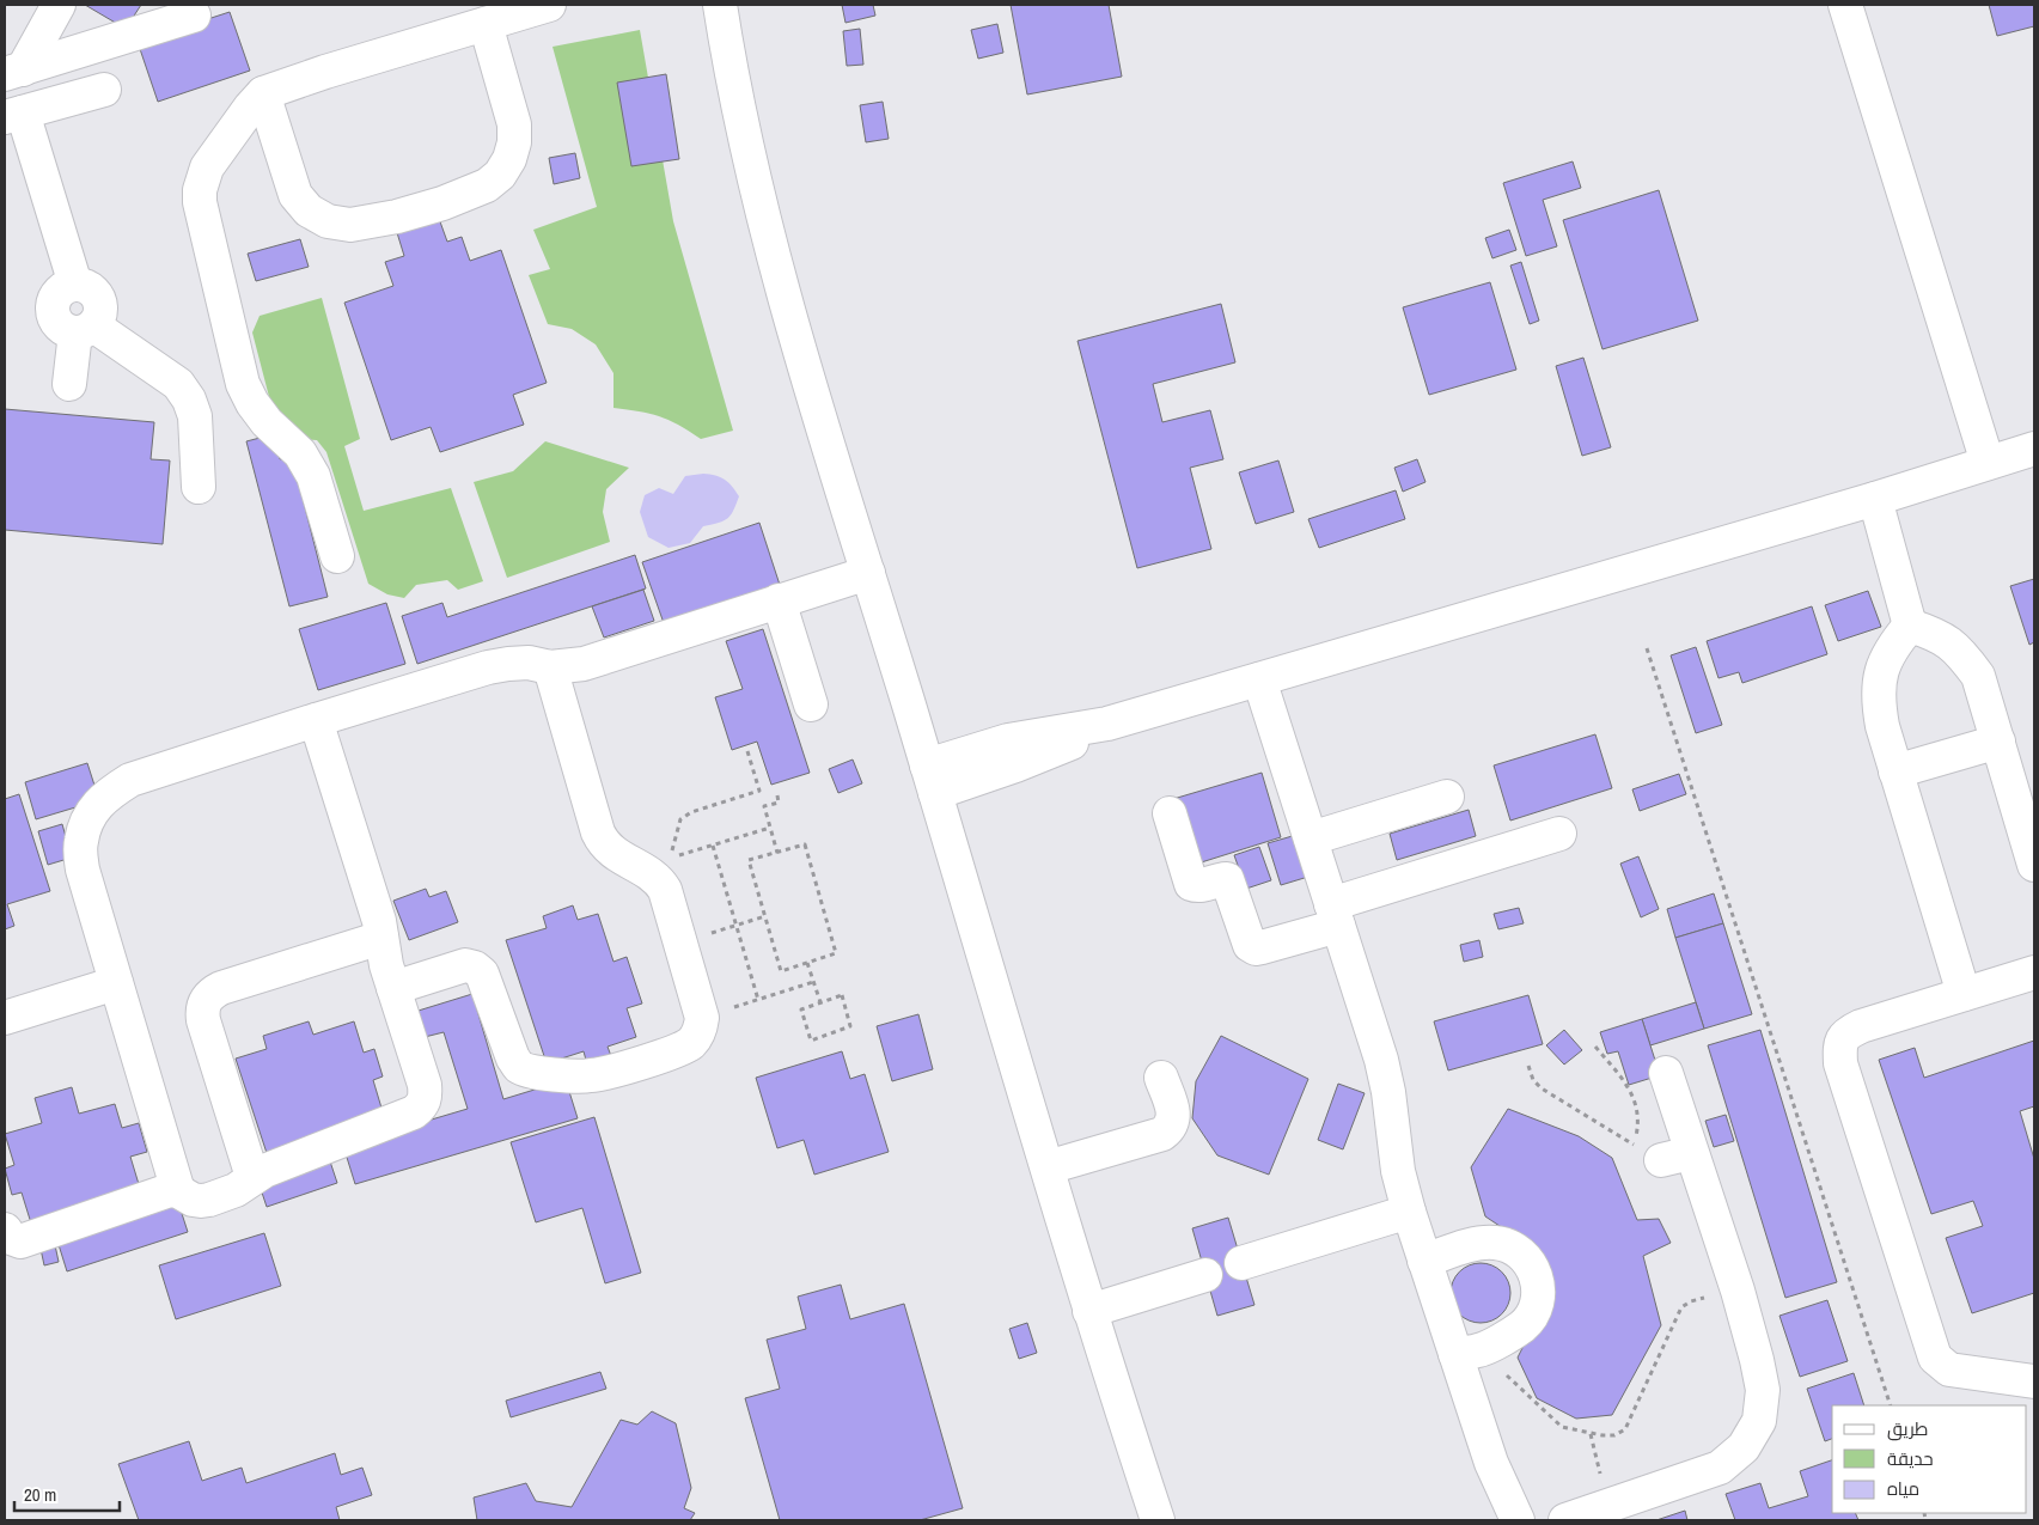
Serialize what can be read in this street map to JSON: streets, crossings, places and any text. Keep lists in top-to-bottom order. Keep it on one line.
{"legend":["طريق","حديقة","مياه"],"scale_bar":"20 m"}
